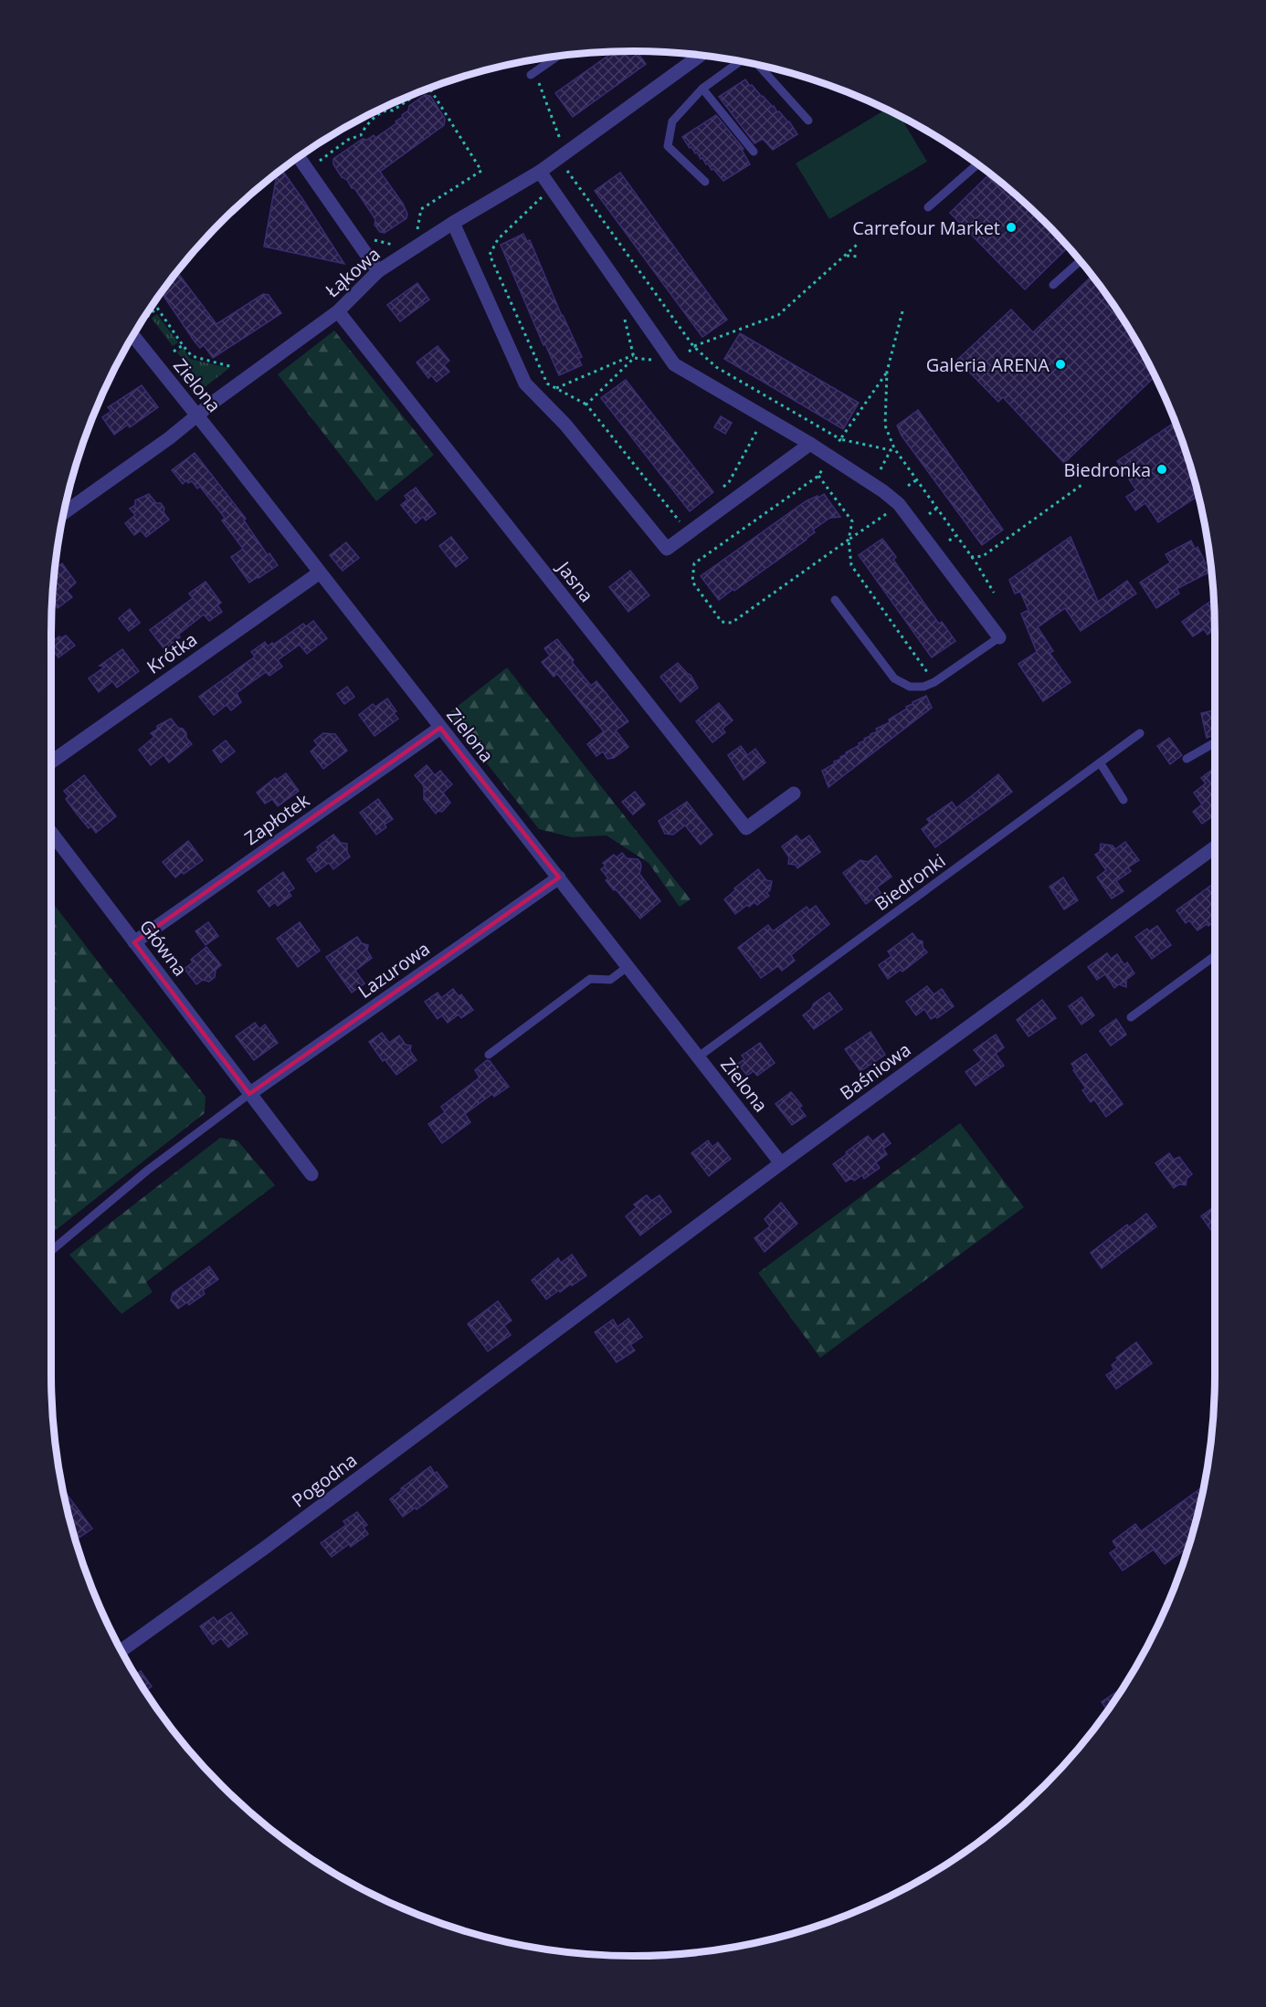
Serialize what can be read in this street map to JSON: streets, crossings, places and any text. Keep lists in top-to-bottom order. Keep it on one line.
{"streets":{"street":["Łąkowa","Zielona","Jasna","Krótka","Zapłotek","Główna","Lazurowa","Baśniowa","Pogodna"],"lane":["Biedronki"]},"crossings":[["Łąkowa","Zielona"],["Łąkowa","Jasna"],["Zielona","Krótka"],["Zielona","Zapłotek"],["Zielona","Biedronki"],["Zielona","Lazurowa"],["Zielona","Baśniowa"],["Zapłotek","Główna"],["Główna","Lazurowa"],["Baśniowa","Pogodna"]],"places":["Carrefour Market","Galeria ARENA","Biedronka"]}
